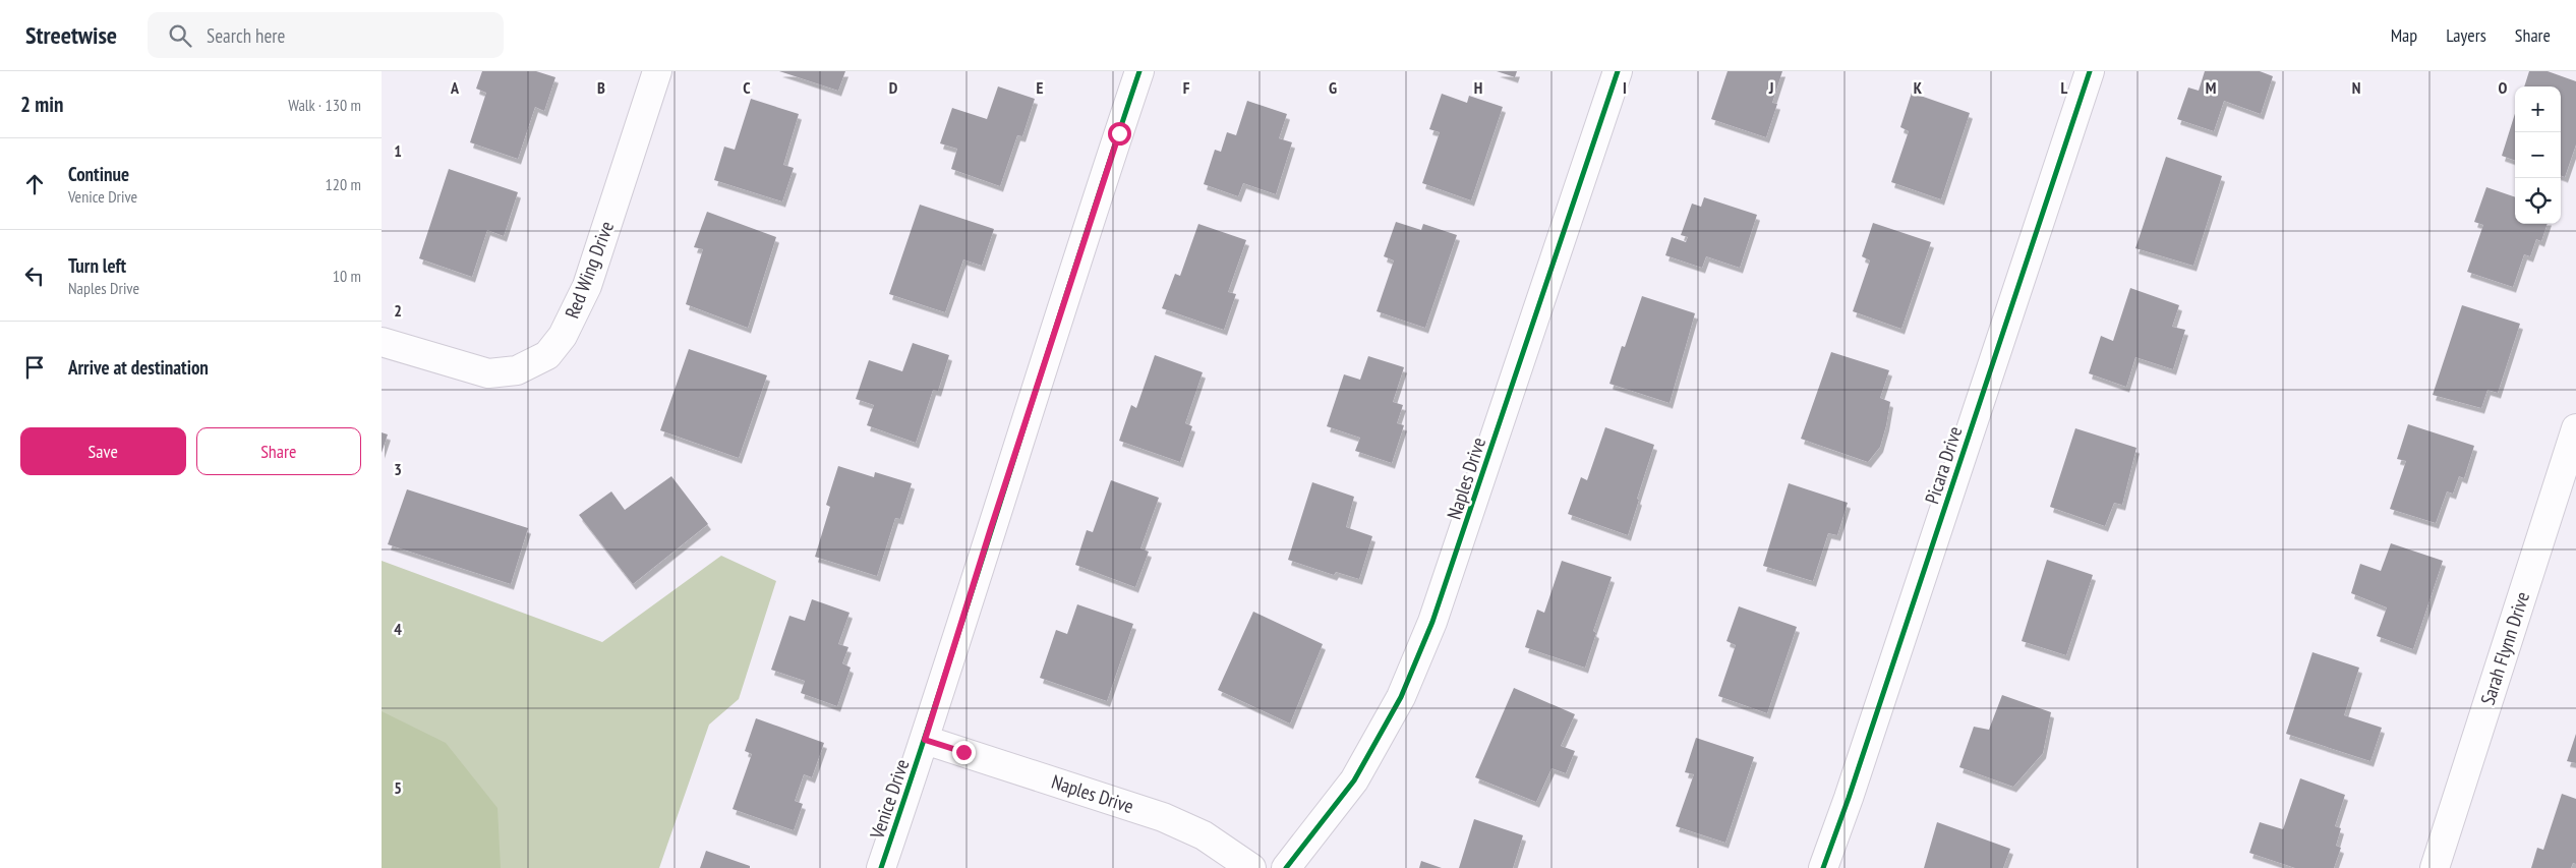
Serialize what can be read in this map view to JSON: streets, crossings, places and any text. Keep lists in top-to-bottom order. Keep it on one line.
{"streets":{"street":["Red Wing Drive","Picara Drive","Naples Drive","Sarah Flynn Drive","Venice Drive"]},"crossings":[["Naples Drive","Venice Drive"]],"page":{"header":"Streetwise","search":"Search here","nav":["Map","Layers","Share"],"heading":["2 min","Walk · 130 m"],"map_buttons":["+","−"],"list":[["Continue","Venice Drive","120 m"],["Turn left","Naples Drive","10 m"],"Arrive at destination"],"buttons":["Save","Share"]},"grid":{"columns":["A","B","C","D","E","F","G","H","I","J","K","L","M","N","O"],"rows":["1","2","3","4","5"]}}
